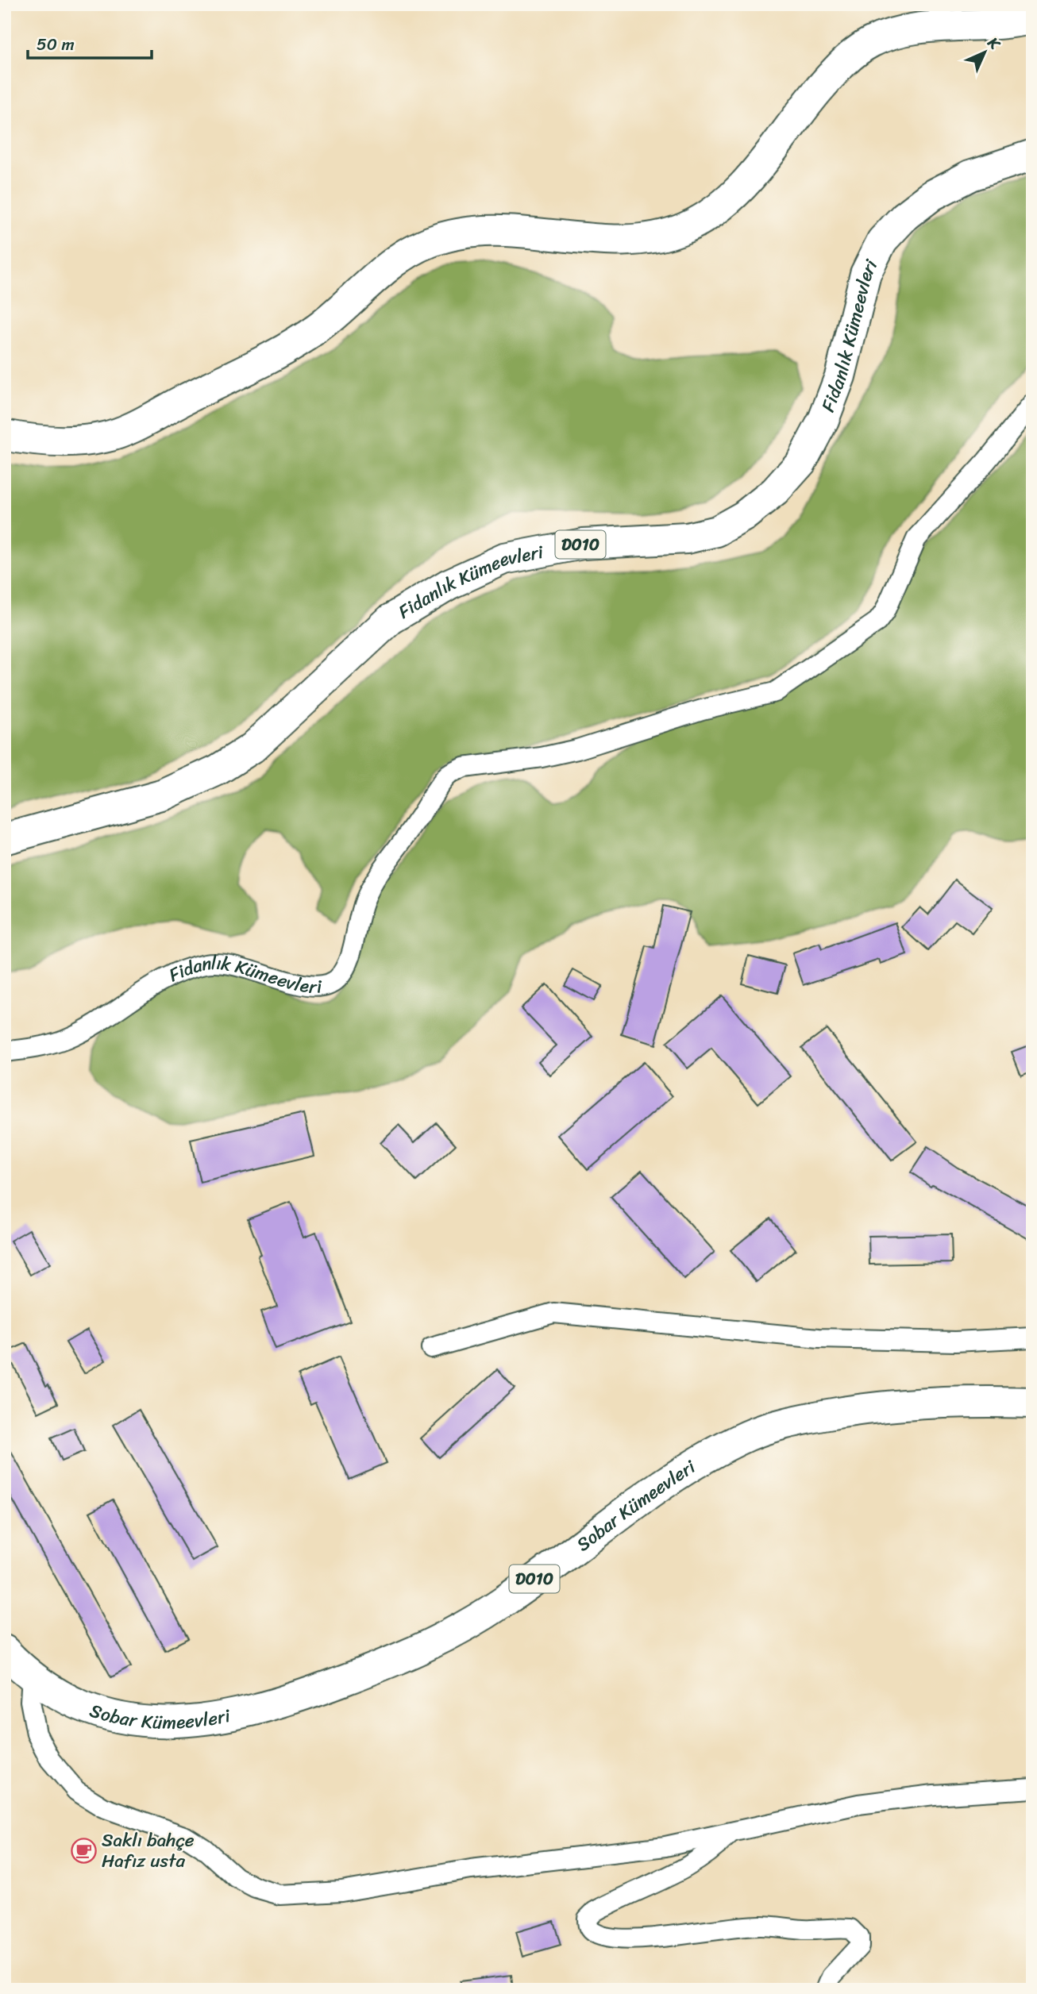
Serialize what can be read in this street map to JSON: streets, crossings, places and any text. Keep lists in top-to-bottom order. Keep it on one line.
{"streets":{"main road":["Fidanlık Kümeevleri","D010","Sobar Kümeevleri"]},"crossings":[["D010","Sobar Kümeevleri"]],"places":{"cafe":["Saklı bahçe Hafız usta"]},"scale_bar":"50 m","north":"top right"}
